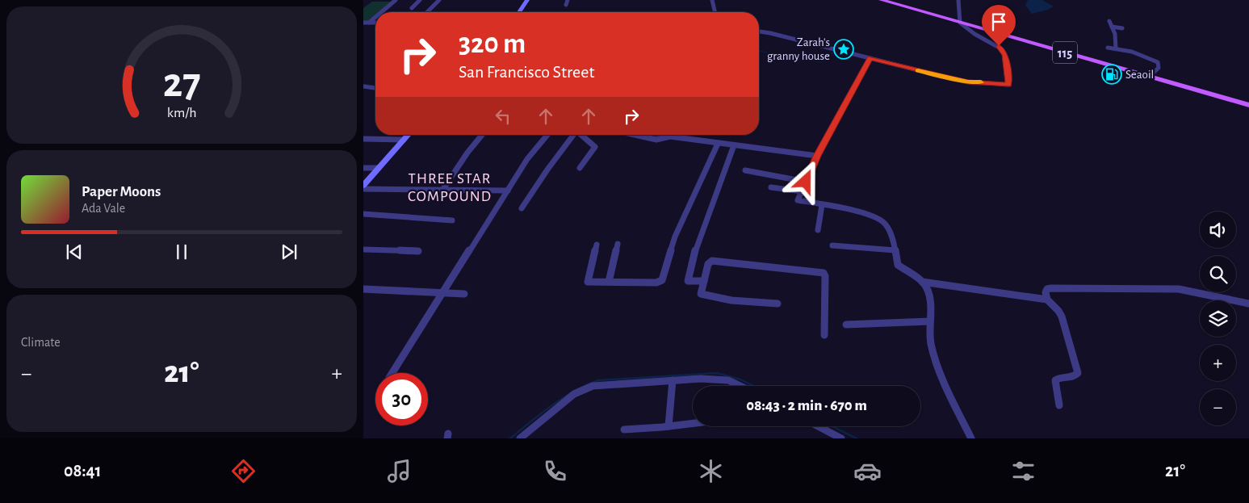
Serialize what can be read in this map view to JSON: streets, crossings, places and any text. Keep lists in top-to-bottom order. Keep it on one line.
{"streets":{"main road":["115"]},"districts":["THREE STAR COMPOUND"],"places":{"place":["Zarah's granny house"],"fuel station":["Seaoil"]},"page":{"turn":["320 m","San Francisco Street"],"song":["Paper Moons","Ada Vale"],"map_buttons":["+","−"],"tile":"Climate","heat":["−","21°","+"],"limit":"30","trip":"08:43 · 2 min · 670 m","tabs":["08:41","21°"],"gauge":["27","km/h"]}}
